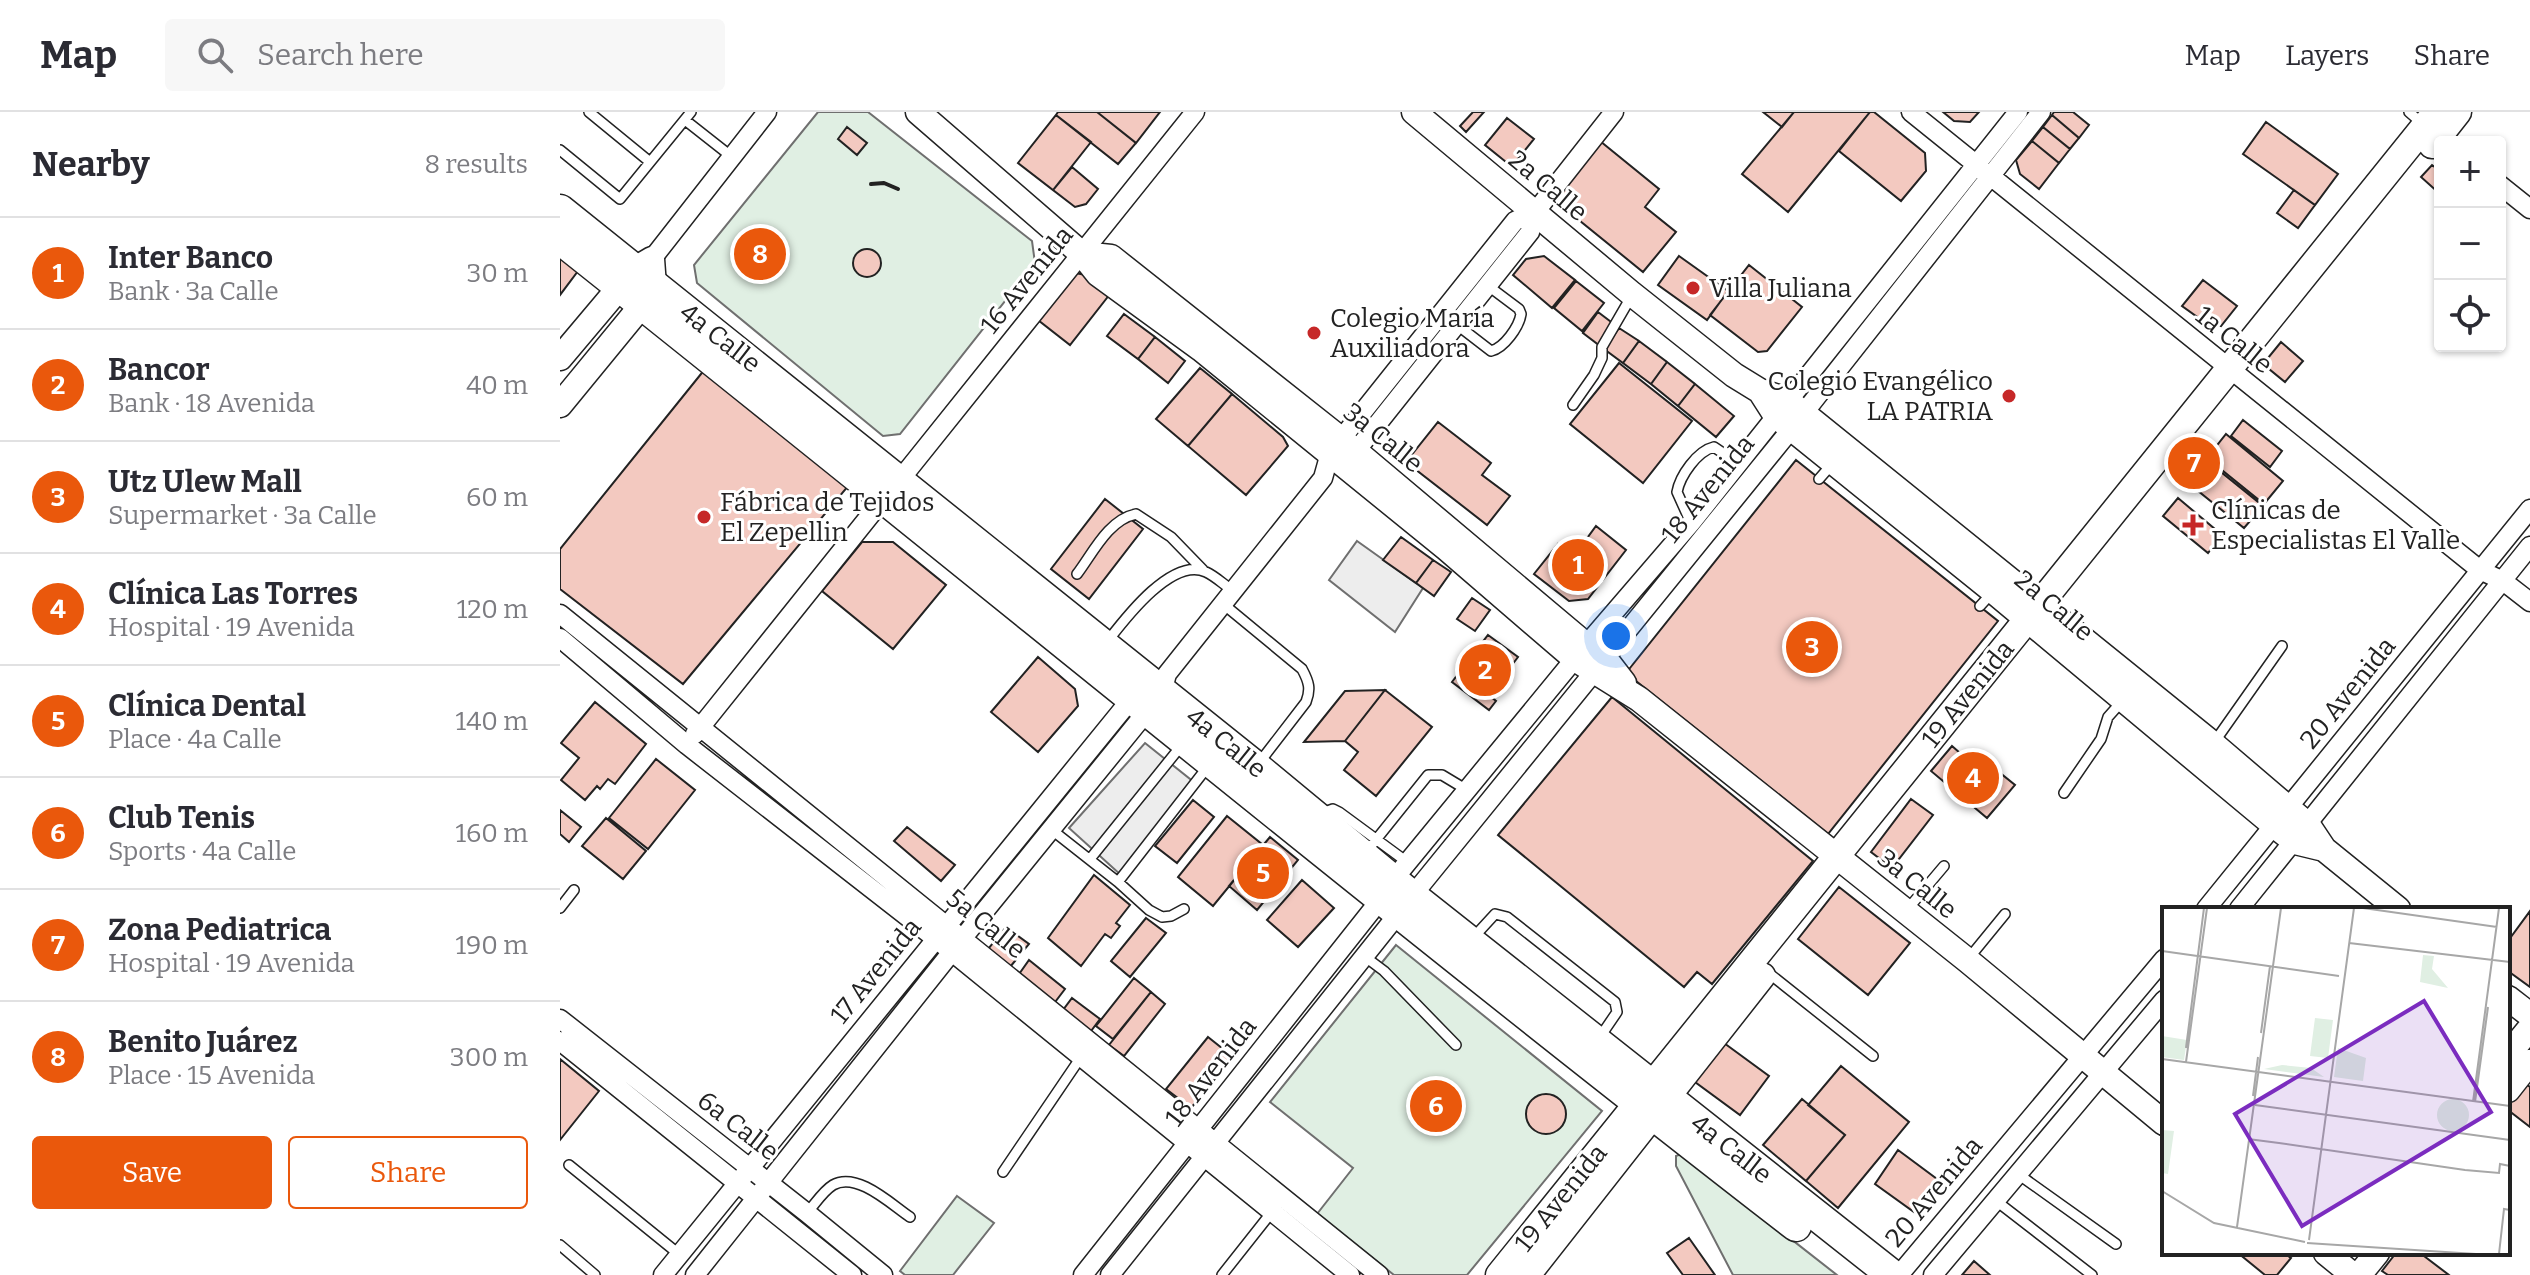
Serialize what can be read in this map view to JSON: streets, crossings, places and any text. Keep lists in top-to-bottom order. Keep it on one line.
{"streets":{"main road":["4a Calle","19 Avenida"],"street":["2a Calle","16 Avenida","1a Calle","3a Calle","18 Avenida","20 Avenida","5a Calle","17 Avenida","6a Calle"]},"crossings":[["2a Calle","18 Avenida"],["2a Calle","20 Avenida"],["2a Calle","19 Avenida"],["2a Calle","17 Avenida"],["16 Avenida","4a Calle"],["16 Avenida","3a Calle"],["16 Avenida","5a Calle"],["4a Calle","18 Avenida"],["4a Calle","19 Avenida"],["4a Calle","17 Avenida"],["1a Calle","18 Avenida"],["1a Calle","20 Avenida"],["1a Calle","19 Avenida"],["3a Calle","18 Avenida"],["3a Calle","20 Avenida"],["3a Calle","19 Avenida"],["3a Calle","17 Avenida"],["18 Avenida","5a Calle"],["5a Calle","17 Avenida"],["17 Avenida","6a Calle"]],"places":{"other":["Villa Juliana","Colegio María Auxiliadora","Colegio Evangélico LA PATRIA","Fábrica de Tejidos El Zepellin"],"health":["Clínicas de Especialistas El Valle"]},"page":{"header":"Map","search":"Search here","nav":["Map","Layers","Share"],"heading":["Nearby","8 results"],"map_buttons":["+","−"],"list":[{"mark":"1","name":"Inter Banco","note":"Bank · 3a Calle","value":"30 m"},{"mark":"2","name":"Bancor","note":"Bank · 18 Avenida","value":"40 m"},{"mark":"3","name":"Utz Ulew Mall","note":"Supermarket · 3a Calle","value":"60 m"},{"mark":"4","name":"Clínica Las Torres","note":"Hospital · 19 Avenida","value":"120 m"},{"mark":"5","name":"Clínica Dental","note":"Place · 4a Calle","value":"140 m"},{"mark":"6","name":"Club Tenis","note":"Sports · 4a Calle","value":"160 m"},{"mark":"7","name":"Zona Pediatrica","note":"Hospital · 19 Avenida","value":"190 m"},{"mark":"8","name":"Benito Juárez","note":"Place · 15 Avenida","value":"300 m"}],"pins":["8","7","1","3","2","4","5","6"],"buttons":["Save","Share"]}}
